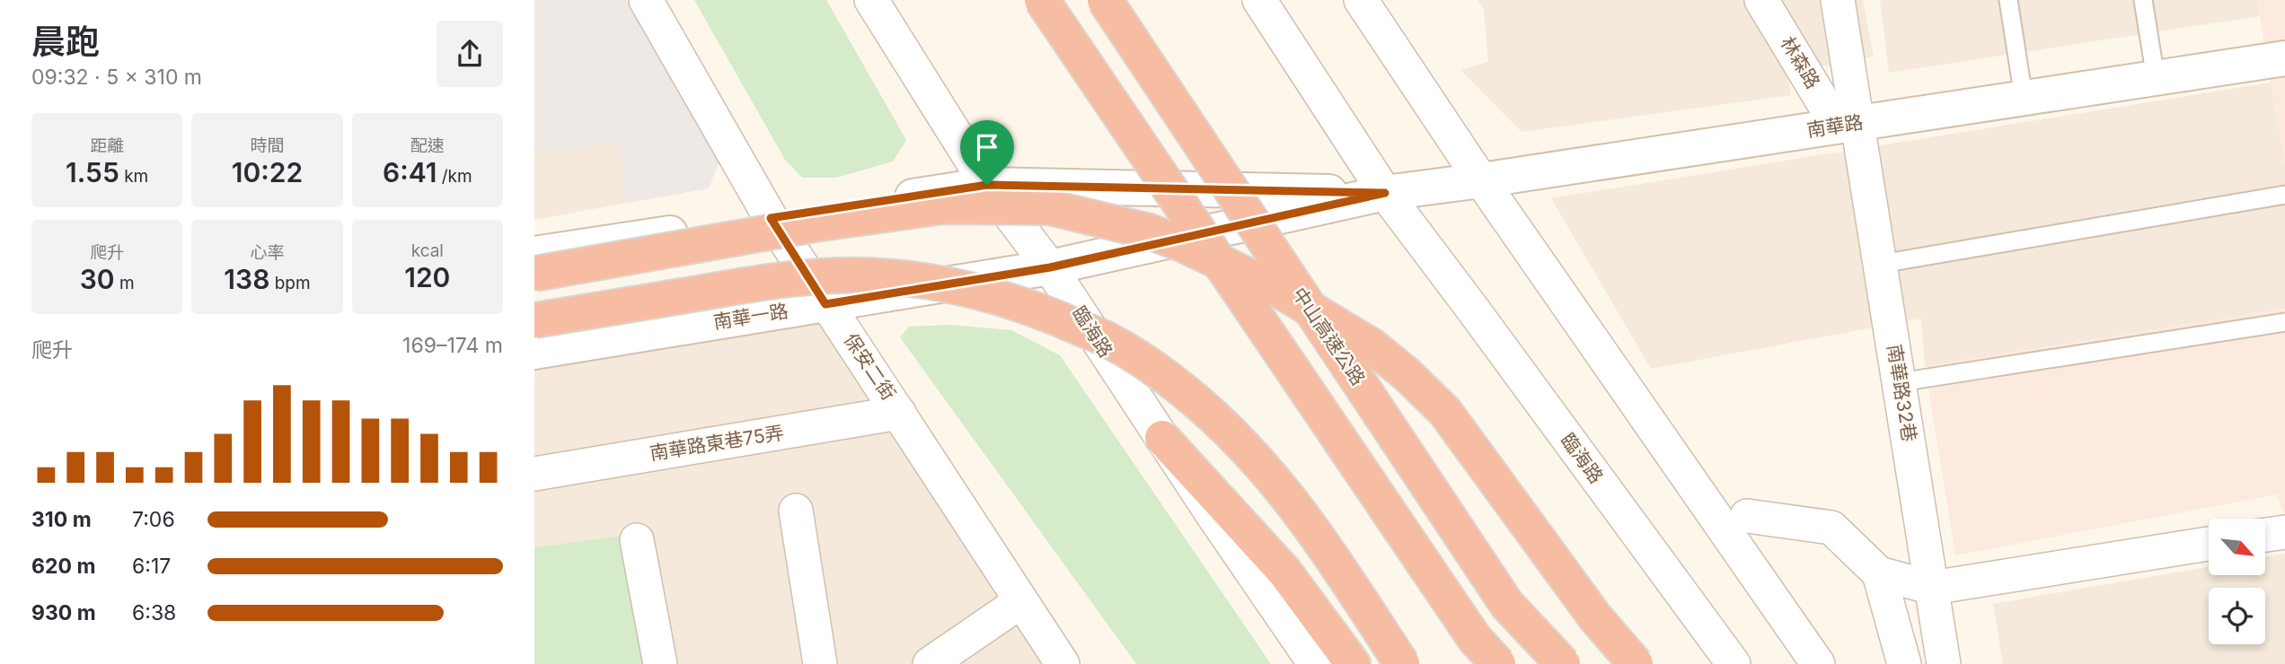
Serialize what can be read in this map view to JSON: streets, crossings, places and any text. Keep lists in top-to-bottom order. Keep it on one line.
{"streets":{"highway":["中山高速公路"],"main road":["南華路","南華一路"],"street":["林森路","臨海路","保安二街","南華路32巷","南華路東巷75弄"]},"crossings":[["林森路","南華路"],["林森路","南華路32巷"],["南華路","南華一路"],["南華路","臨海路"],["南華路","南華路32巷"],["南華一路","臨海路"],["南華一路","保安二街"],["保安二街","南華路東巷75弄"]],"north":"bottom right","page":{"heading":["晨跑","09:32 · 5 × 310 m"],"stats":[["距離","1.55 km"],["時間","10:22"],["配速","6:41 /km"],["爬升","30 m"],["心率","138 bpm"],["kcal","120"]],"chart":["爬升","169–174 m"],"list":[{"name":"310 m","note":"7:06"},{"name":"620 m","note":"6:17"},{"name":"930 m","note":"6:38"}]}}
